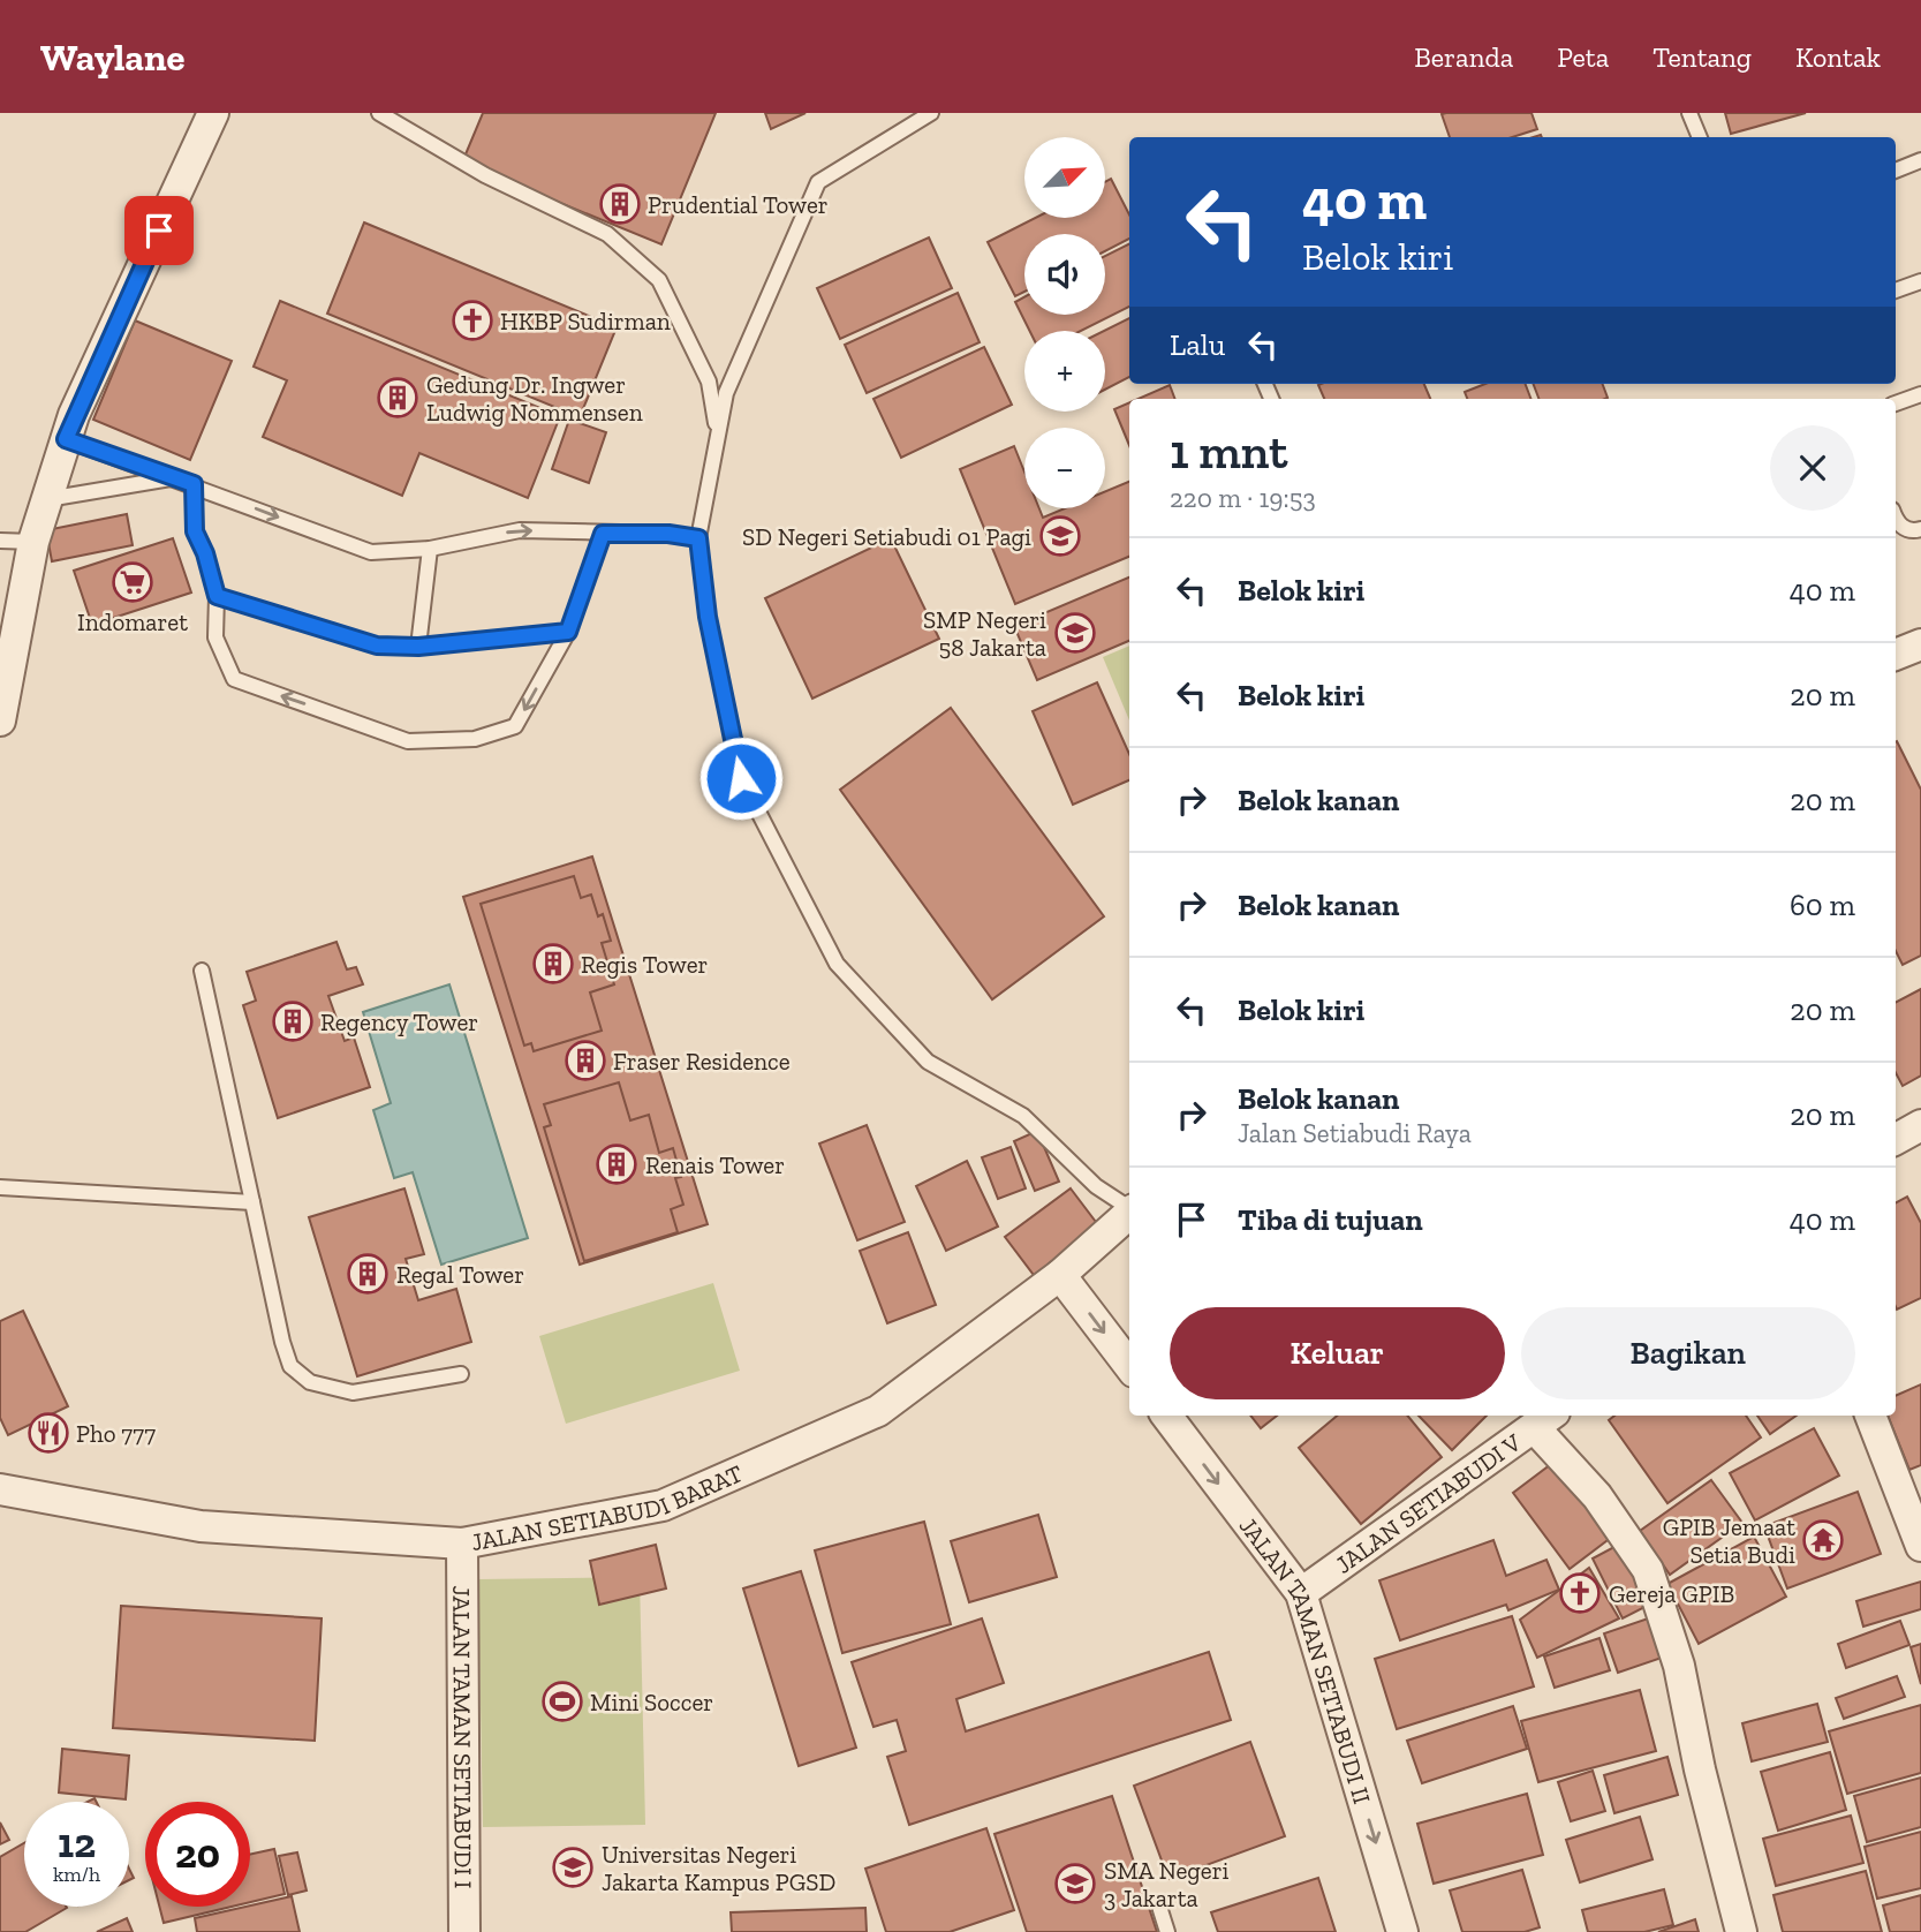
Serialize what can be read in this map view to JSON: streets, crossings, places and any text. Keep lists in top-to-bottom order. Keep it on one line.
{"streets":{"street":["JALAN SETIABUDI V","JALAN SETIABUDI BARAT","JALAN TAMAN SETIABUDI II","JALAN TAMAN SETIABUDI I"]},"crossings":[["JALAN SETIABUDI V","JALAN TAMAN SETIABUDI II"],["JALAN SETIABUDI BARAT","JALAN TAMAN SETIABUDI I"]],"one_way":["JALAN TAMAN SETIABUDI II"],"places":{"building":["Prudential Tower","Gedung Dr. Ingwer Ludwig Nommensen","Regis Tower","Regency Tower","Fraser Residence","Renais Tower","Regal Tower"],"church":["HKBP Sudirman","Gereja GPIB"],"school or university":["SD Negeri Setiabudi 01 Pagi","SMP Negeri 58 Jakarta","Universitas Negeri Jakarta Kampus PGSD","SMA Negeri 3 Jakarta"],"supermarket":["Indomaret"],"restaurant":["Pho 777"],"temple":["GPIB Jemaat Setia Budi"],"sports":["Mini Soccer"]},"north":"top right","page":{"header":"Waylane","nav":["Beranda","Peta","Tentang","Kontak"],"map_buttons":["+","−"],"turn":["40 m","Belok kiri"],"then":"Lalu","heading":["1 mnt","220 m · 19:53"],"list":[{"name":"Belok kiri","value":"40 m"},{"name":"Belok kiri","value":"20 m"},{"name":"Belok kanan","value":"20 m"},{"name":"Belok kanan","value":"60 m"},{"name":"Belok kiri","value":"20 m"},{"name":"Belok kanan","note":"Jalan Setiabudi Raya","value":"20 m"},{"name":"Tiba di tujuan","value":"40 m"}],"buttons":["Keluar","Bagikan"],"speed":"12 km/h","limit":"20"}}
